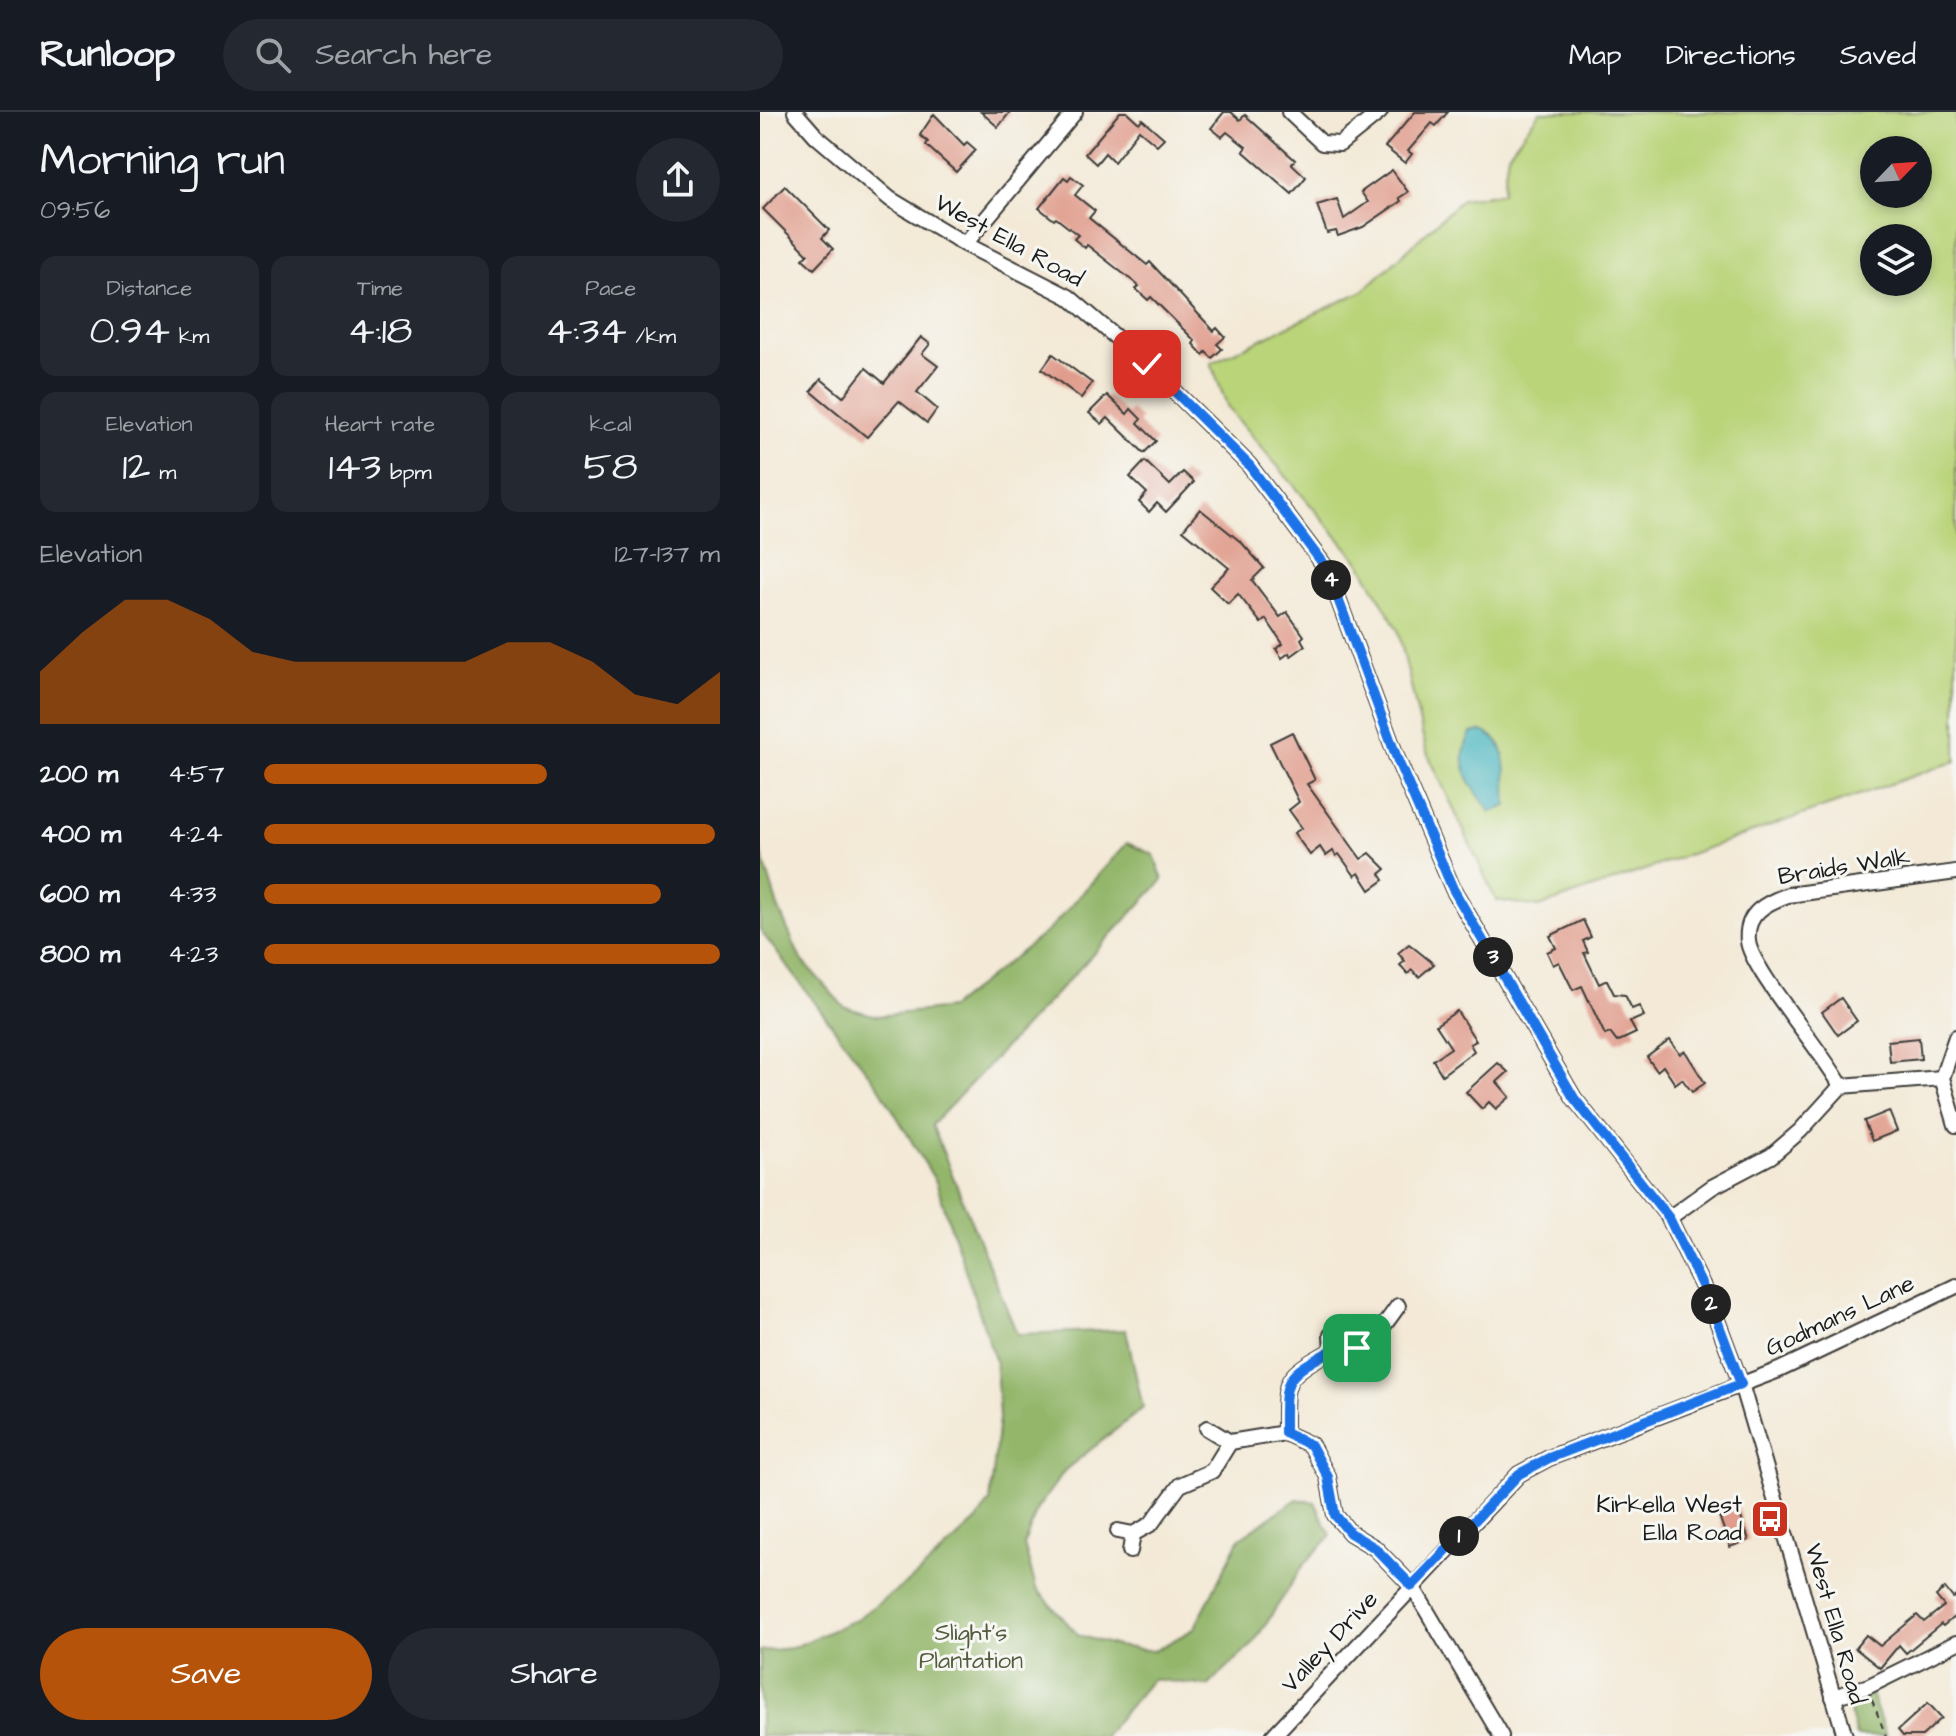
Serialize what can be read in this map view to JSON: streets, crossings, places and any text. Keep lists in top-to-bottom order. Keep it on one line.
{"streets":{"street":["West Ella Road","Braids Walk","Godmans Lane","Valley Drive"]},"crossings":[["West Ella Road","Godmans Lane"],["West Ella Road","Valley Drive"],["Godmans Lane","Valley Drive"]],"parks":["Slight's Plantation"],"places":{"bus stop":["Kirkella West Ella Road"]},"north":"top right","page":{"header":"Runloop","search":"Search here","nav":["Map","Directions","Saved"],"heading":["Morning run","09:56"],"stats":[["Distance","0.94 km"],["Time","4:18"],["Pace","4:34 /km"],["Elevation","12 m"],["Heart rate","143 bpm"],["kcal","58"]],"chart":["Elevation","127–137 m"],"pins":["4","3","2","1"],"list":[{"name":"200 m","note":"4:57"},{"name":"400 m","note":"4:24"},{"name":"600 m","note":"4:33"},{"name":"800 m","note":"4:23"}],"buttons":["Save","Share"]}}
